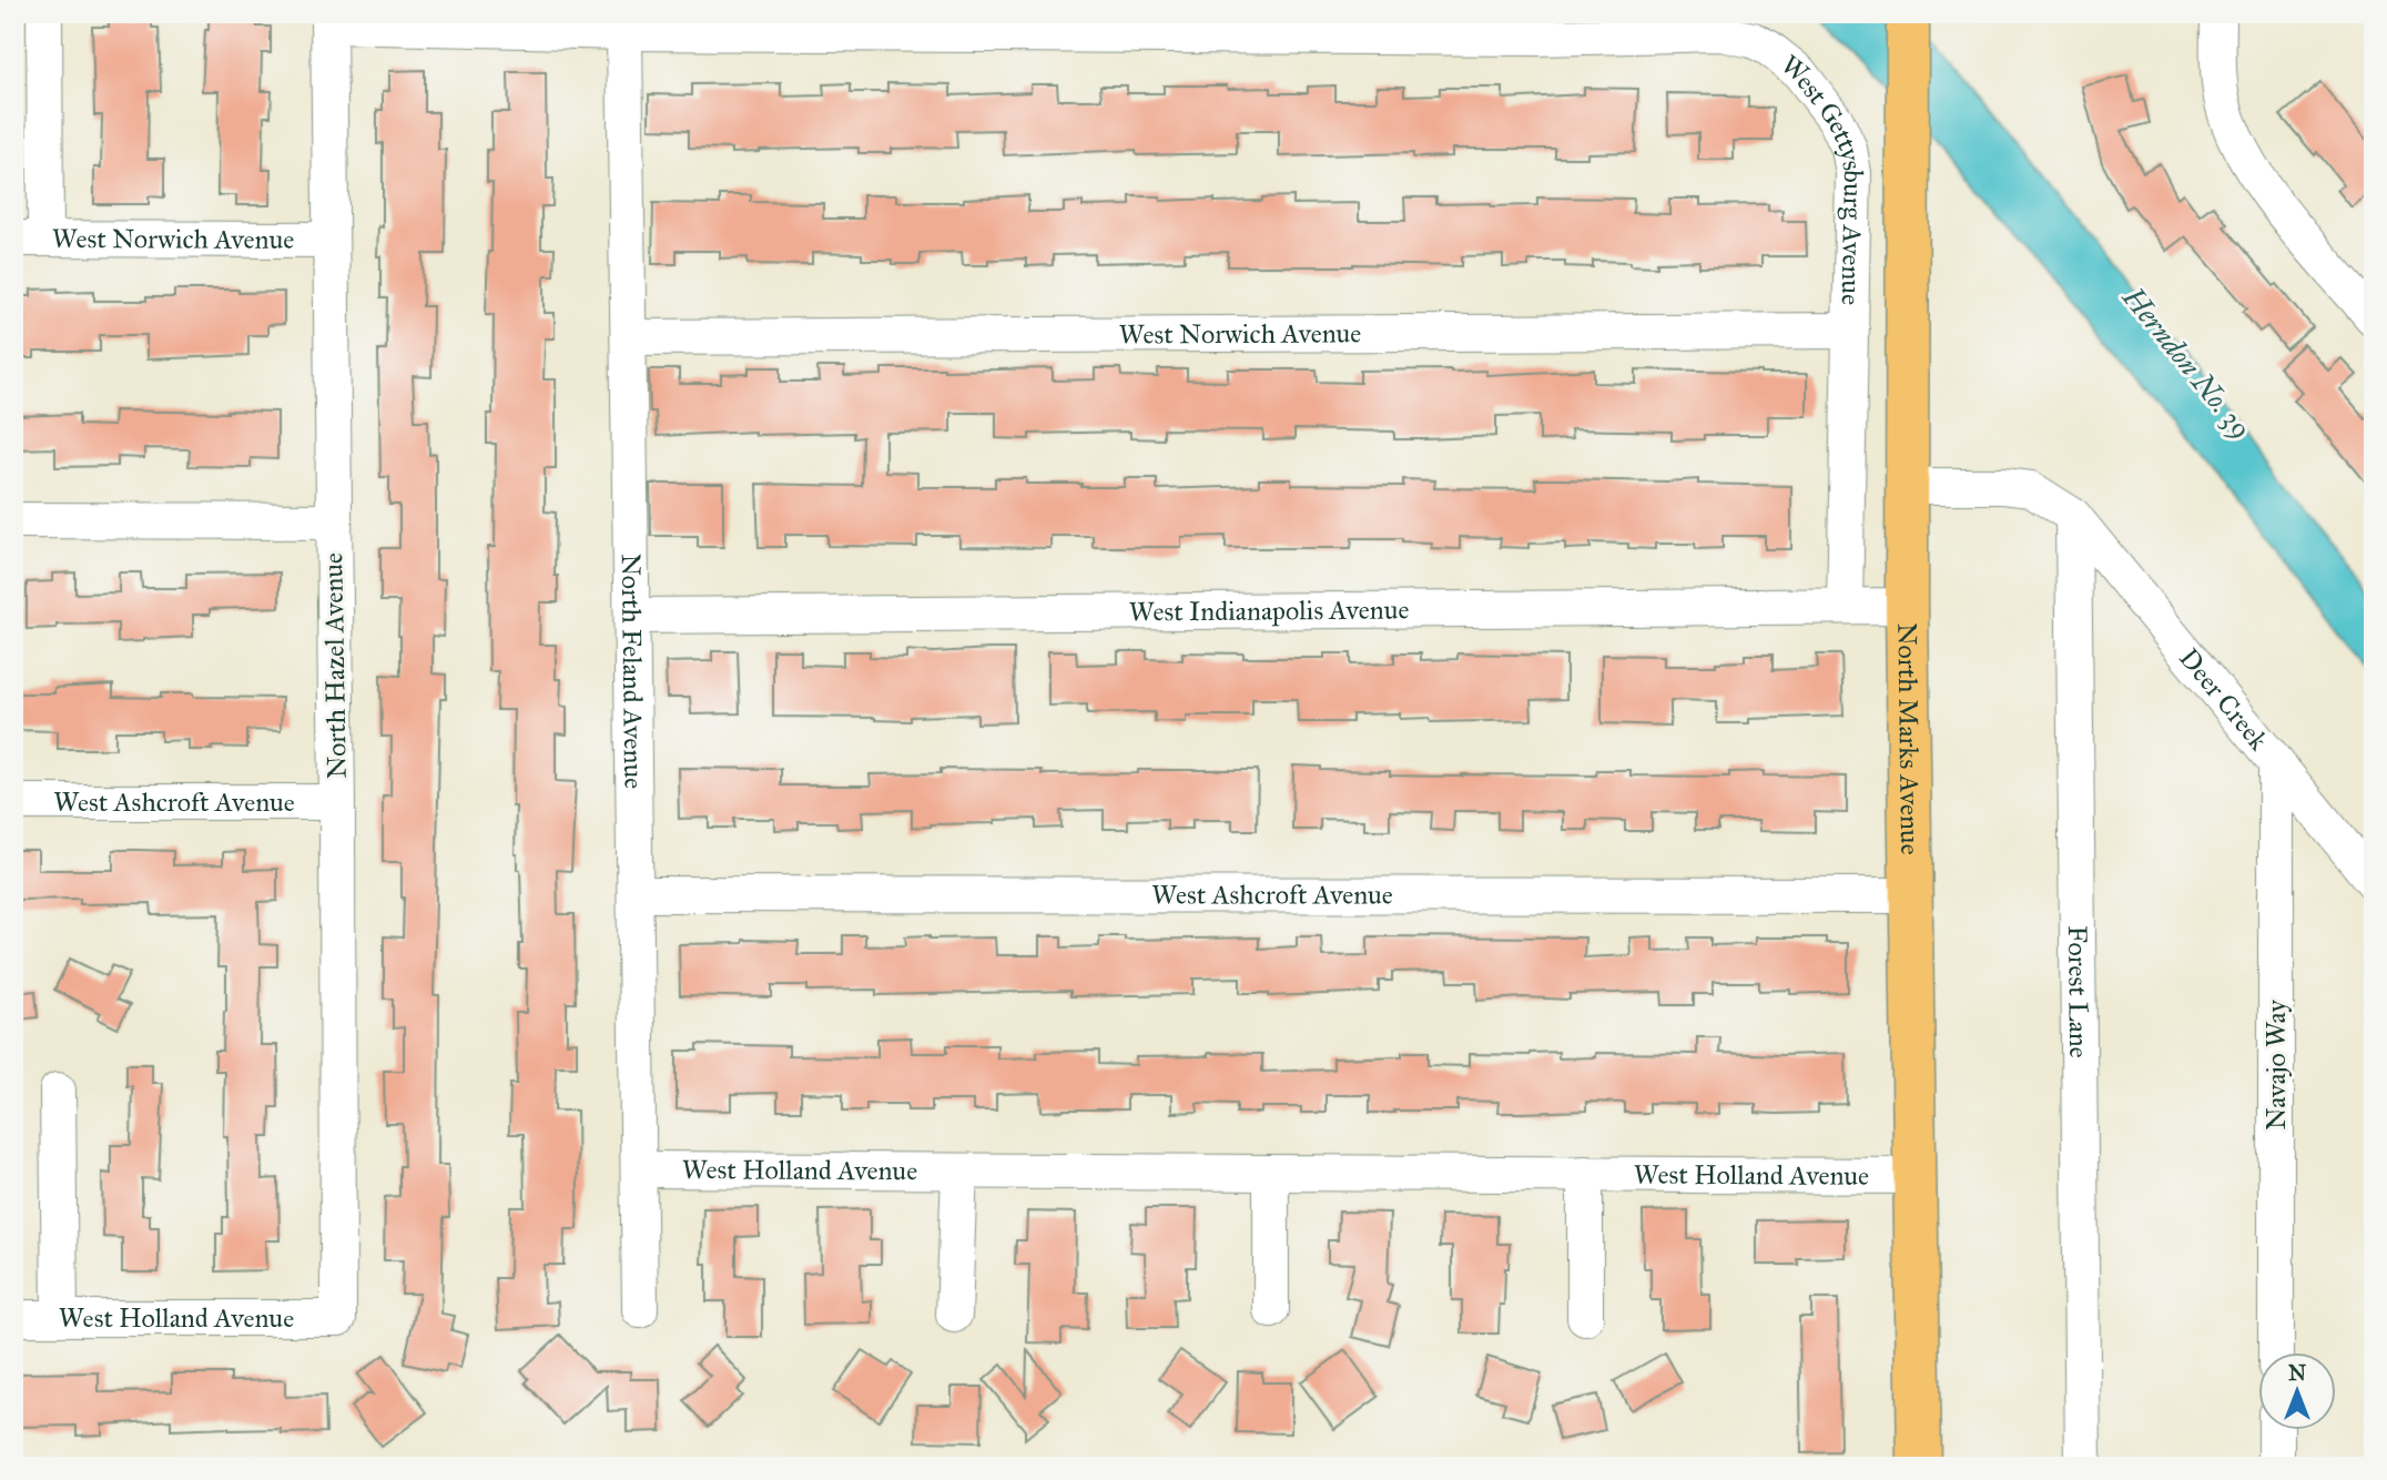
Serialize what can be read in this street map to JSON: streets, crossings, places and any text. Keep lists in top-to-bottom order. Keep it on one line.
{"streets":{"main road":["North Marks Avenue"],"street":["West Gettysburg Avenue","West Norwich Avenue","West Indianapolis Avenue","North Hazel Avenue","North Feland Avenue","Deer Creek","West Ashcroft Avenue","Forest Lane","Navajo Way","West Holland Avenue"]},"crossings":[["West Gettysburg Avenue","West Norwich Avenue"],["West Gettysburg Avenue","West Indianapolis Avenue"],["West Gettysburg Avenue","North Hazel Avenue"],["West Gettysburg Avenue","North Feland Avenue"],["West Norwich Avenue","North Hazel Avenue"],["West Norwich Avenue","North Feland Avenue"],["West Indianapolis Avenue","North Feland Avenue"],["West Indianapolis Avenue","North Marks Avenue"],["North Hazel Avenue","West Ashcroft Avenue"],["North Hazel Avenue","West Holland Avenue"],["North Feland Avenue","West Ashcroft Avenue"],["North Feland Avenue","West Holland Avenue"],["Deer Creek","North Marks Avenue"],["Deer Creek","Forest Lane"],["Deer Creek","Navajo Way"],["North Marks Avenue","West Ashcroft Avenue"],["North Marks Avenue","West Holland Avenue"]],"water":["Herndon No. 39"],"north":"top"}
